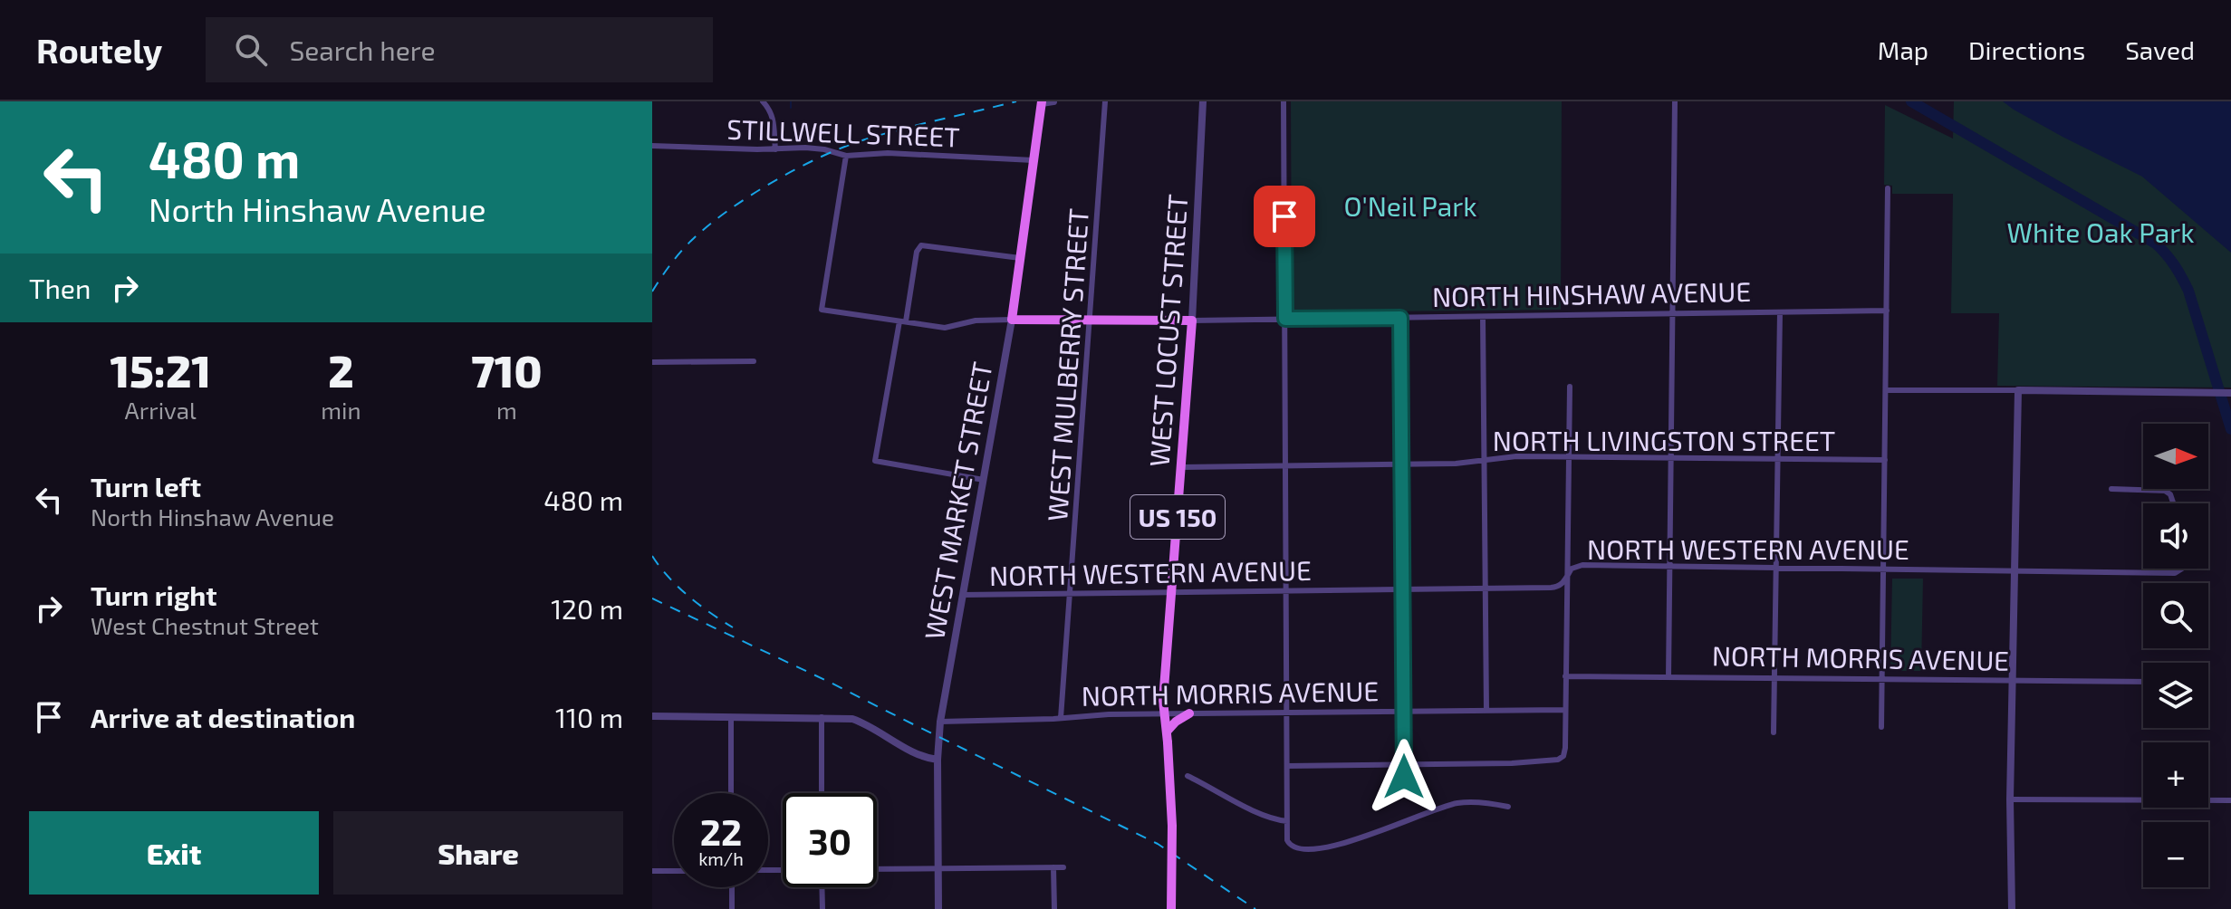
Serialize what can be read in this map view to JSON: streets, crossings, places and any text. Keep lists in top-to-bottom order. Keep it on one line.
{"streets":{"main road":["NORTH HINSHAW AVENUE","WEST LOCUST STREET","WEST MARKET STREET","US 150"],"street":["STILLWELL STREET","WEST MULBERRY STREET","NORTH LIVINGSTON STREET","NORTH WESTERN AVENUE","NORTH MORRIS AVENUE"]},"crossings":[["STILLWELL STREET","NORTH HINSHAW AVENUE"],["STILLWELL STREET","WEST MARKET STREET"],["NORTH HINSHAW AVENUE","WEST LOCUST STREET"],["NORTH HINSHAW AVENUE","WEST MULBERRY STREET"],["NORTH HINSHAW AVENUE","WEST MARKET STREET"],["WEST LOCUST STREET","NORTH LIVINGSTON STREET"],["WEST LOCUST STREET","NORTH WESTERN AVENUE"],["WEST LOCUST STREET","NORTH MORRIS AVENUE"],["WEST MULBERRY STREET","NORTH WESTERN AVENUE"],["WEST MULBERRY STREET","NORTH MORRIS AVENUE"],["WEST MARKET STREET","NORTH WESTERN AVENUE"],["WEST MARKET STREET","NORTH MORRIS AVENUE"]],"parks":["O'Neil Park","White Oak Park"],"north":"right","page":{"header":"Routely","search":"Search here","nav":["Map","Directions","Saved"],"turn":["480 m","North Hinshaw Avenue"],"then":"Then","eta":["15:21","Arrival","2","min","710","m"],"map_buttons":["+","−"],"list":[{"name":"Turn left","note":"North Hinshaw Avenue","value":"480 m"},{"name":"Turn right","note":"West Chestnut Street","value":"120 m"},{"name":"Arrive at destination","value":"110 m"}],"speed":"22 km/h","limit":"30","buttons":["Exit","Share"]}}
